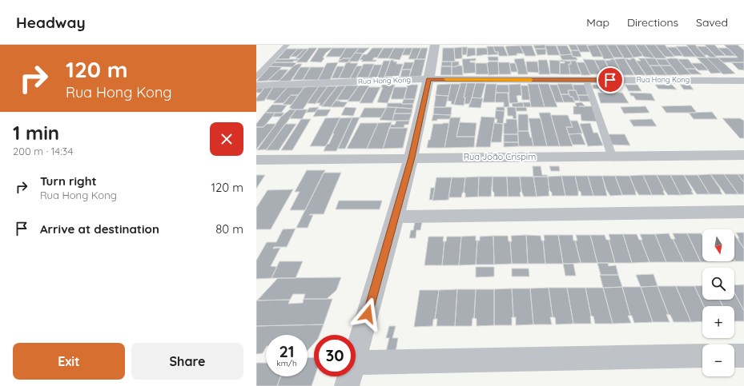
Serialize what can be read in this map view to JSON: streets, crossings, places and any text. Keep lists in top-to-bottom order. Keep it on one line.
{"streets":{"street":["Rua Hong Kong","Rua João Crispim"]},"north":"bottom","page":{"header":"Headway","nav":["Map","Directions","Saved"],"turn":["120 m","Rua Hong Kong"],"heading":["1 min","200 m · 14:34"],"list":[{"name":"Turn right","note":"Rua Hong Kong","value":"120 m"},{"name":"Arrive at destination","value":"80 m"}],"map_buttons":["+","−"],"speed":"21 km/h","limit":"30","buttons":["Exit","Share"]}}
